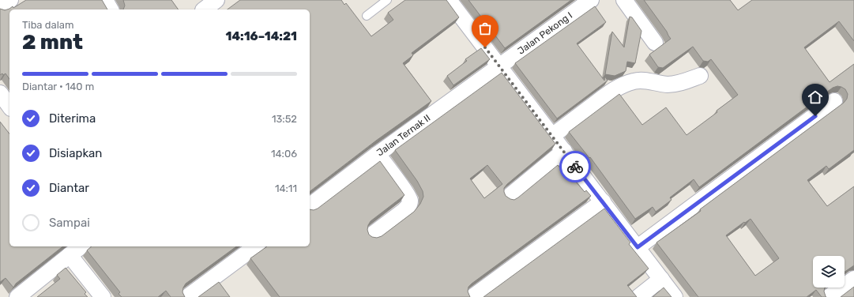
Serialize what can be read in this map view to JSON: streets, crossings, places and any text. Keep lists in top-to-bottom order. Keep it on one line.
{"streets":{"street":["Jalan Pekong I","Jalan Ternak II"]},"crossings":[["Jalan Pekong I","Jalan Ternak II"]],"page":{"heading":["2 mnt","Tiba dalam","14:16–14:21"],"bar":"Diantar · 140 m","list":[["Diterima","13:52"],["Disiapkan","14:06"],["Diantar","14:11"],"Sampai"]}}
